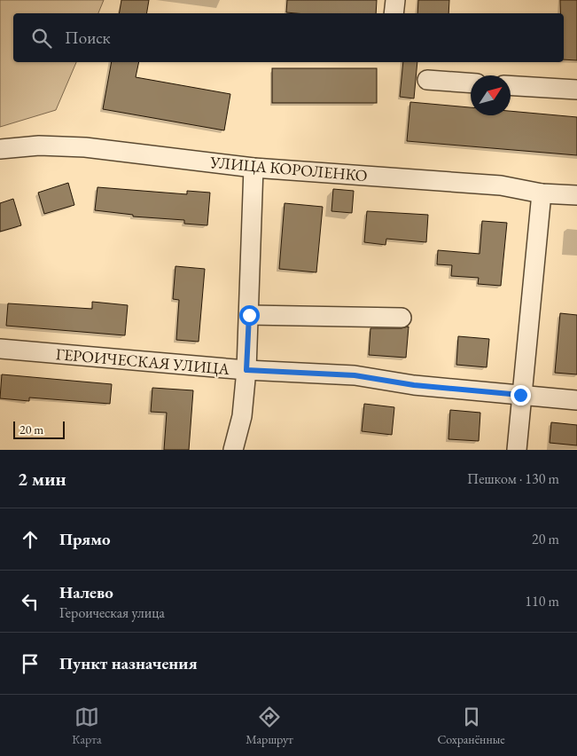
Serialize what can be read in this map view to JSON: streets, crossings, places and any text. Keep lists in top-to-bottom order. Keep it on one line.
{"streets":{"street":["УЛИЦА КОРОЛЕНКО","ГЕРОИЧЕСКАЯ УЛИЦА"]},"scale_bar":"20 m","north":"top right","page":{"search":"Поиск","scale":"20 m","heading":["2 мин","Пешком · 130 m"],"list":[["Прямо","20 m"],["Налево","Героическая улица","110 m"],"Пункт назначения"],"nav":["Карта","Маршрут","Сохранённые"]}}
